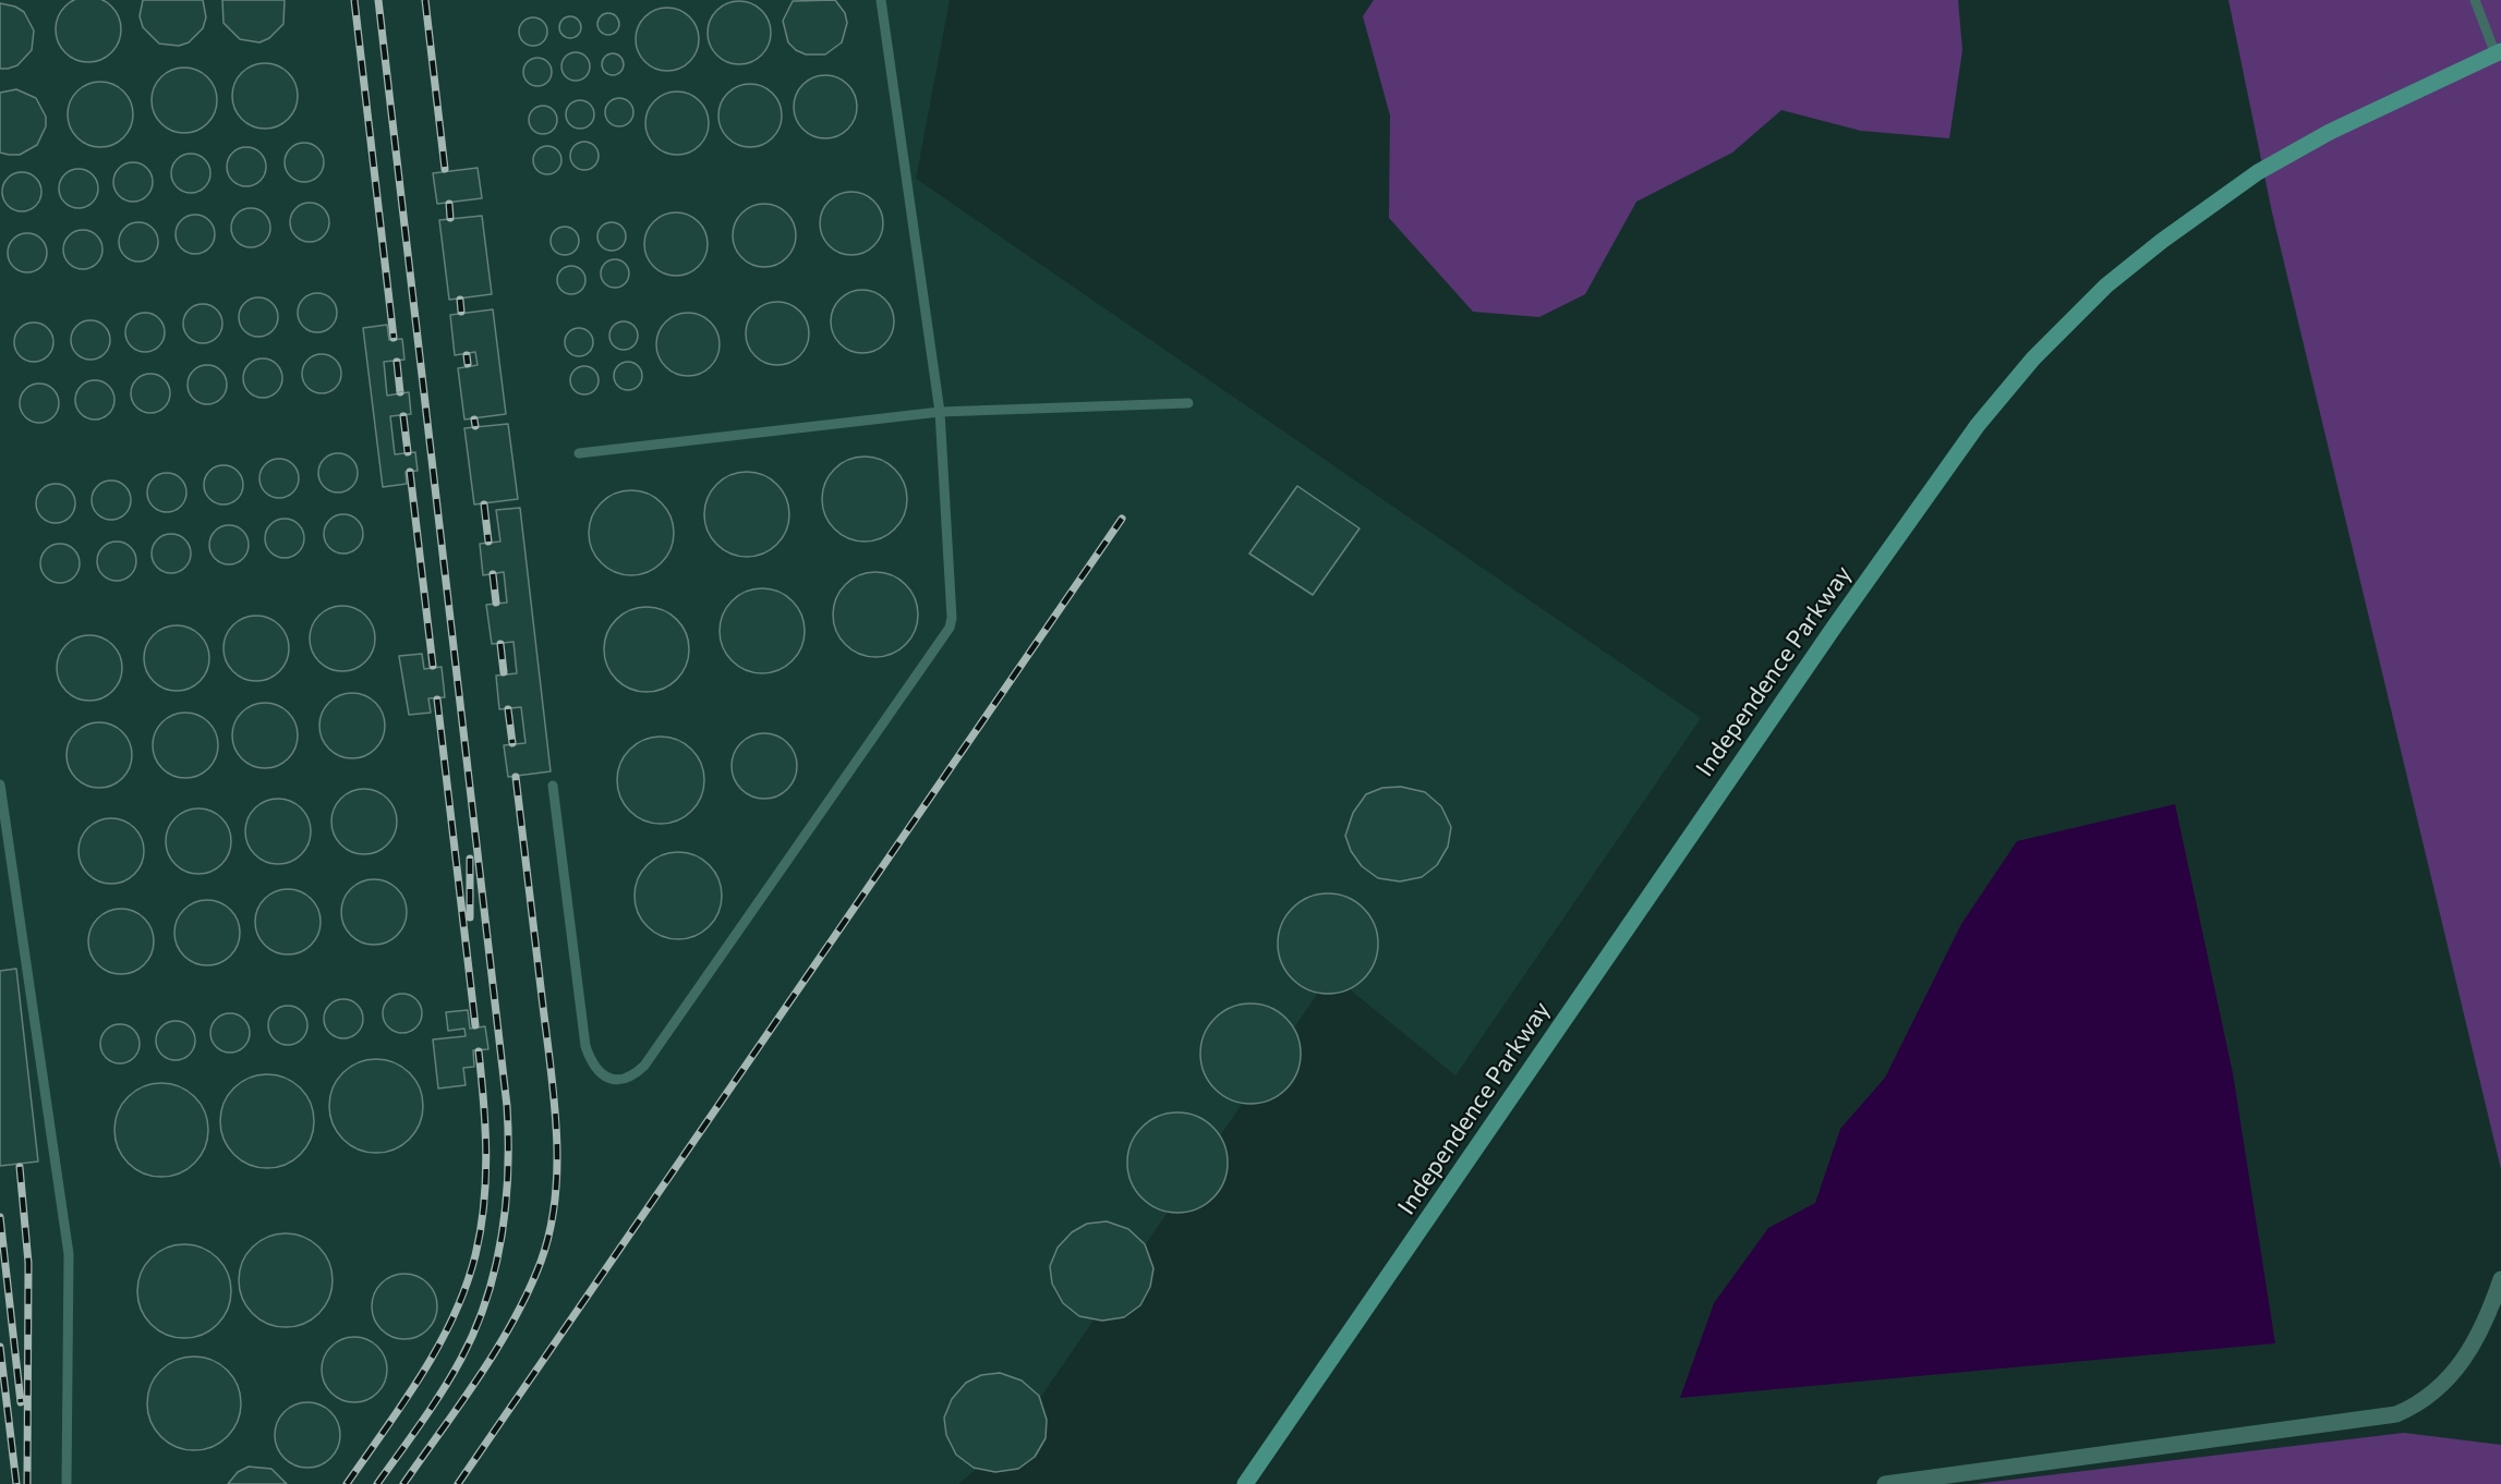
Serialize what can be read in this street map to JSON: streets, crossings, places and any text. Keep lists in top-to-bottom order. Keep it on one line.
{"streets":{"main road":["Independence Parkway"]}}
